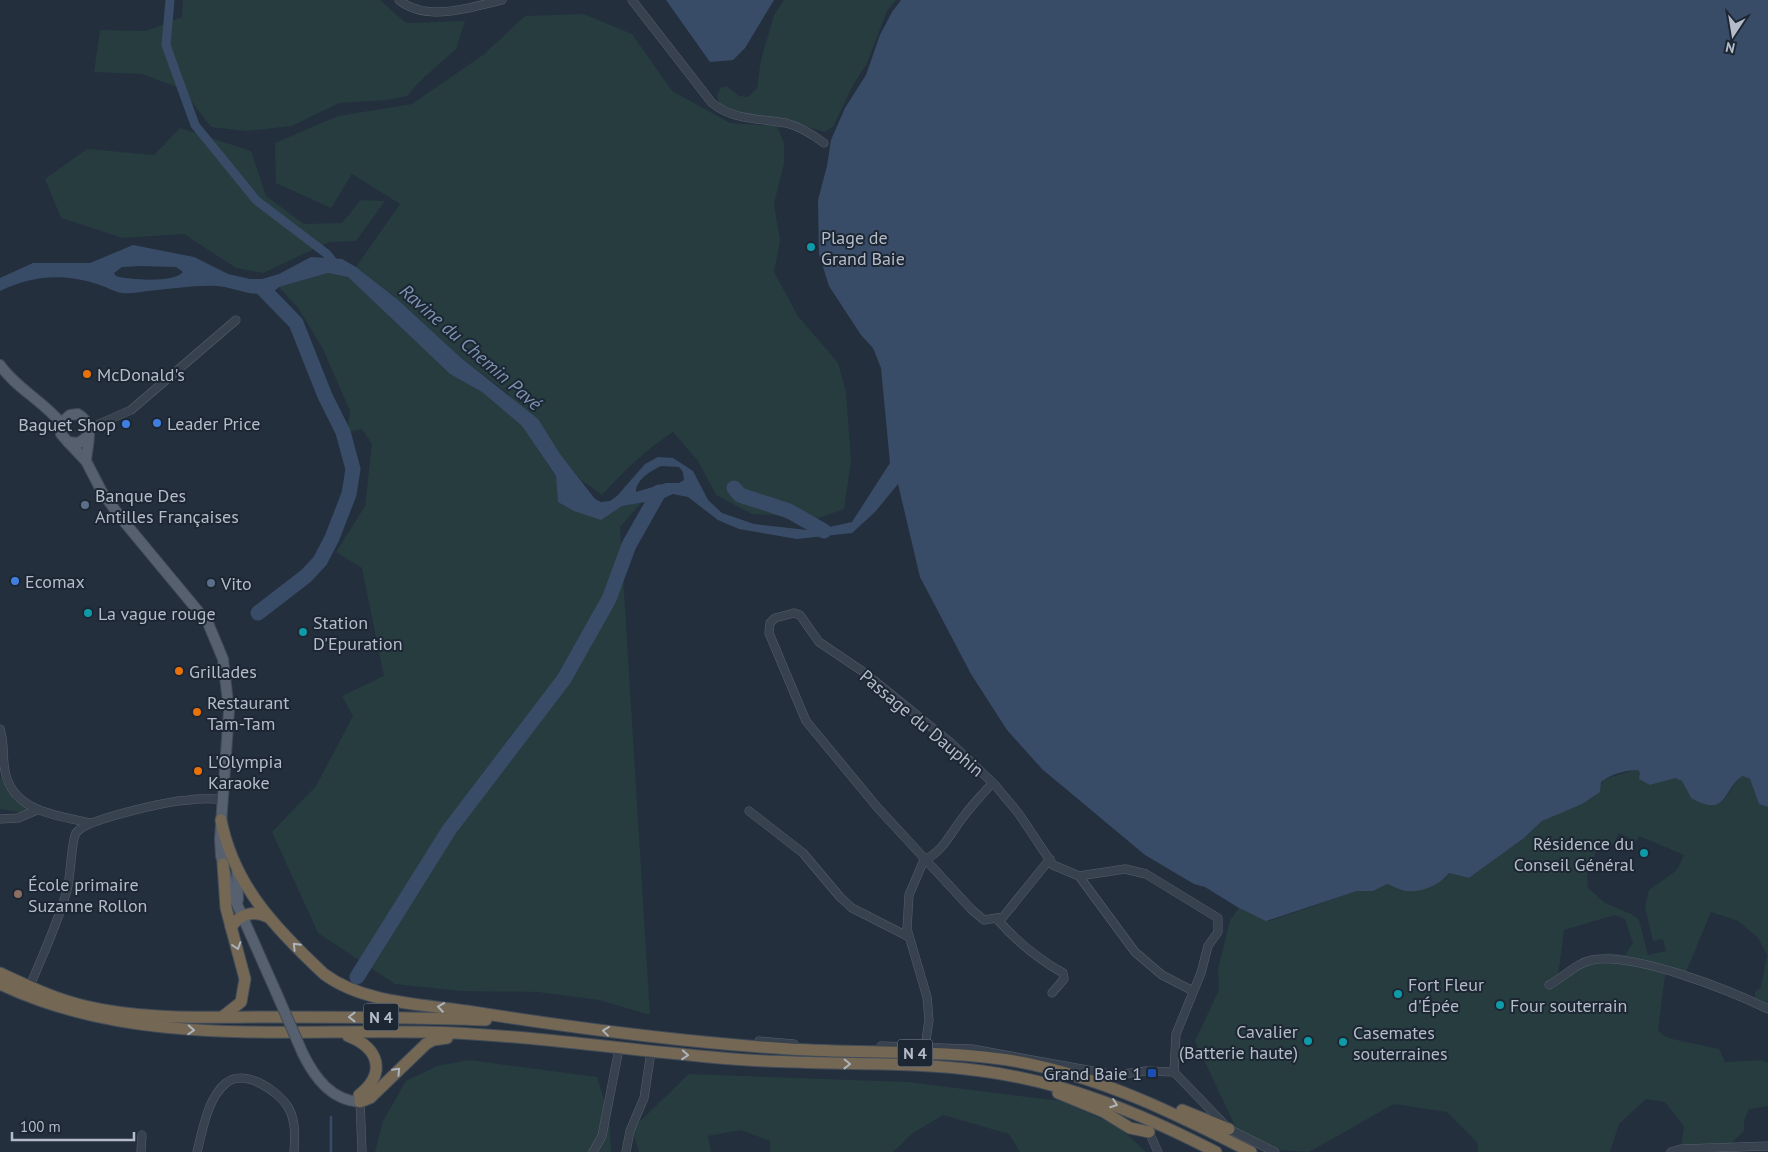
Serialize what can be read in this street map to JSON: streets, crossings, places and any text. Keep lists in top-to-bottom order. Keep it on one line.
{"streets":{"highway":["N 4"],"street":["Passage du Dauphin"]},"water":["Ravine du Chemin Pavé"],"places":{"other":["Plage de Grand Baie","McDonald's","Leader Price","Baguet Shop","Banque Des Antilles Françaises","Ecomax","Vito","La vague rouge","Station D'Epuration","Grillades","Restaurant Tam-Tam","L'Olympia Karaoke","Résidence du Conseil Général","École primaire Suzanne Rollon","Fort Fleur d'Épée","Four souterrain","Cavalier (Batterie haute)","Casemates souterraines"],"transit":["Grand Baie 1"]},"scale_bar":"100 m","north":"bottom"}
